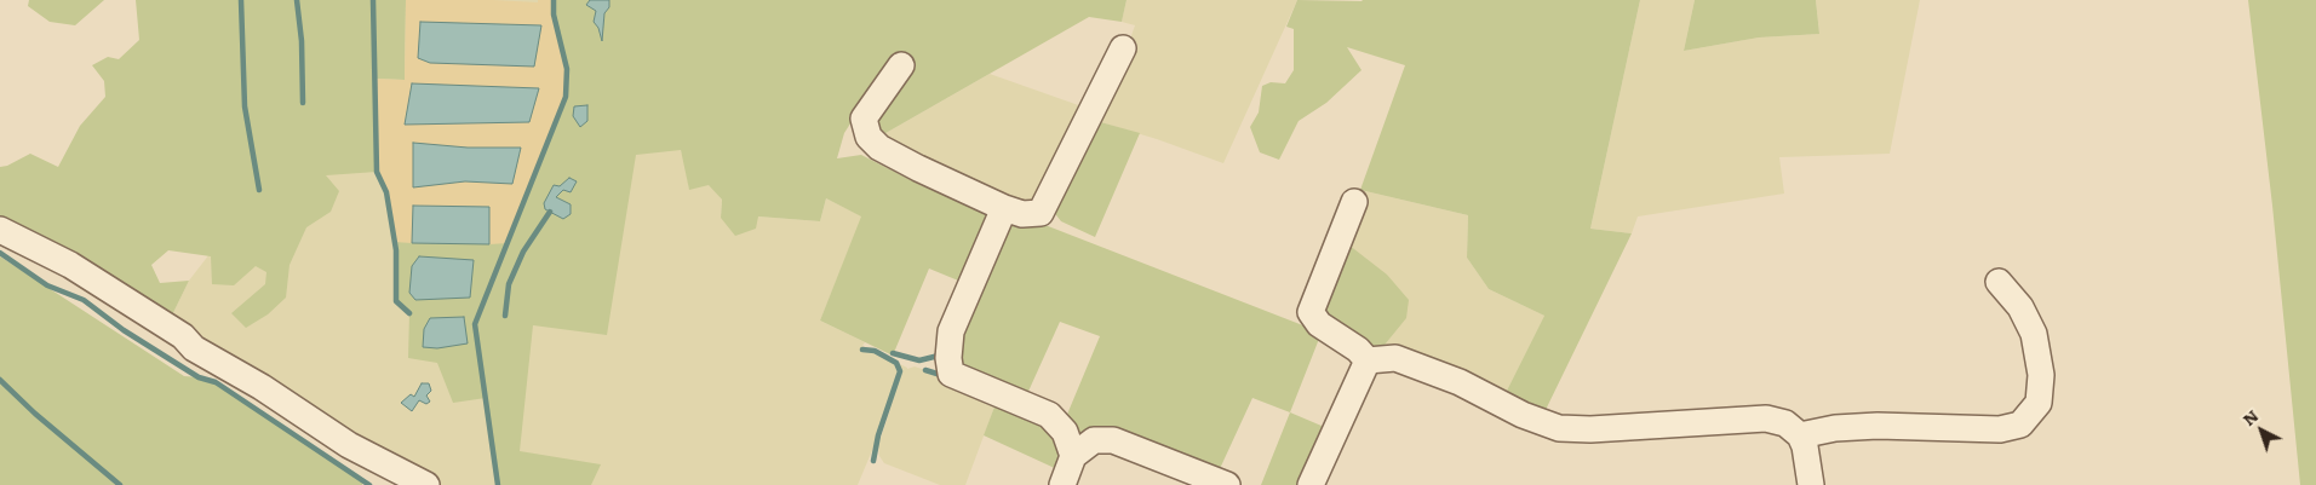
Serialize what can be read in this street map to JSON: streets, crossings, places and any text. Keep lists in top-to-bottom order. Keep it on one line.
{"north":"top left"}
